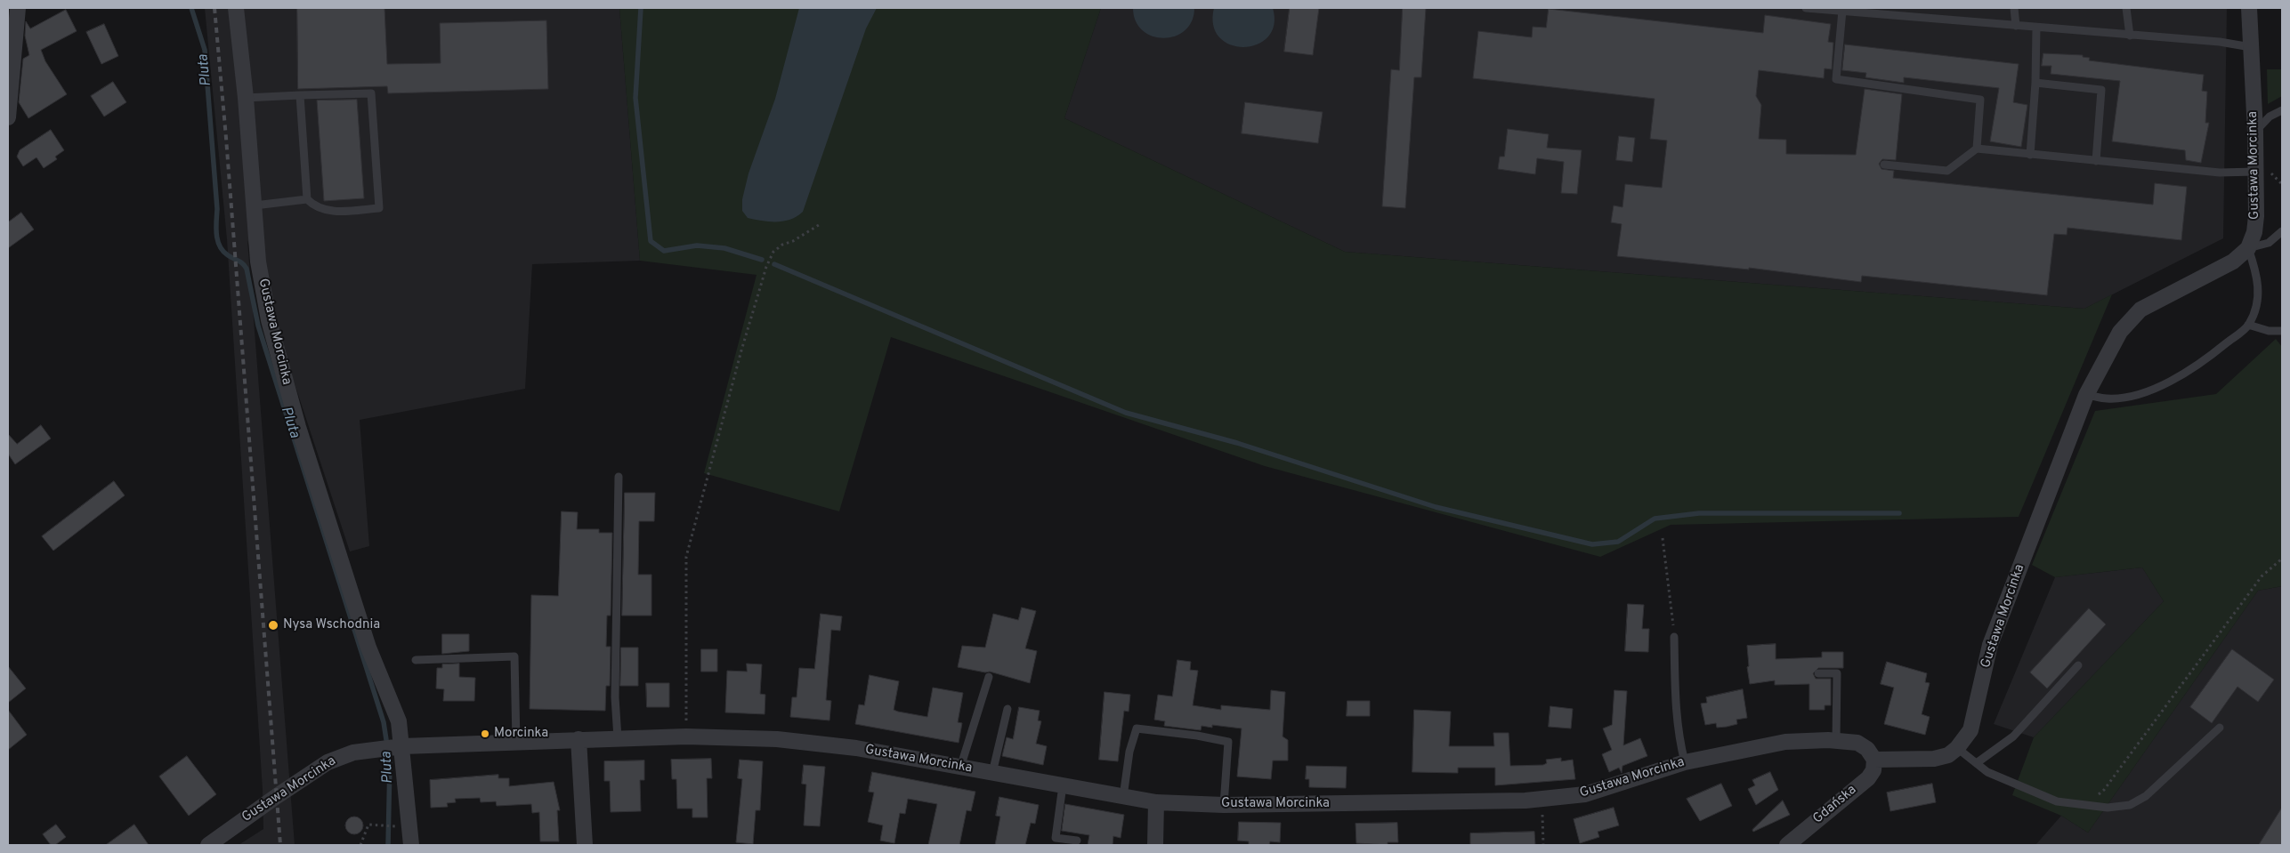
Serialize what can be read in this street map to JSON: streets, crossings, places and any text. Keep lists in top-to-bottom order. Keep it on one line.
{"streets":{"street":["Gustawa Morcinka","Gdańska"]},"crossings":[["Gustawa Morcinka","Gdańska"]],"water":["Pluta"],"places":["Nysa Wschodnia","Morcinka"]}
